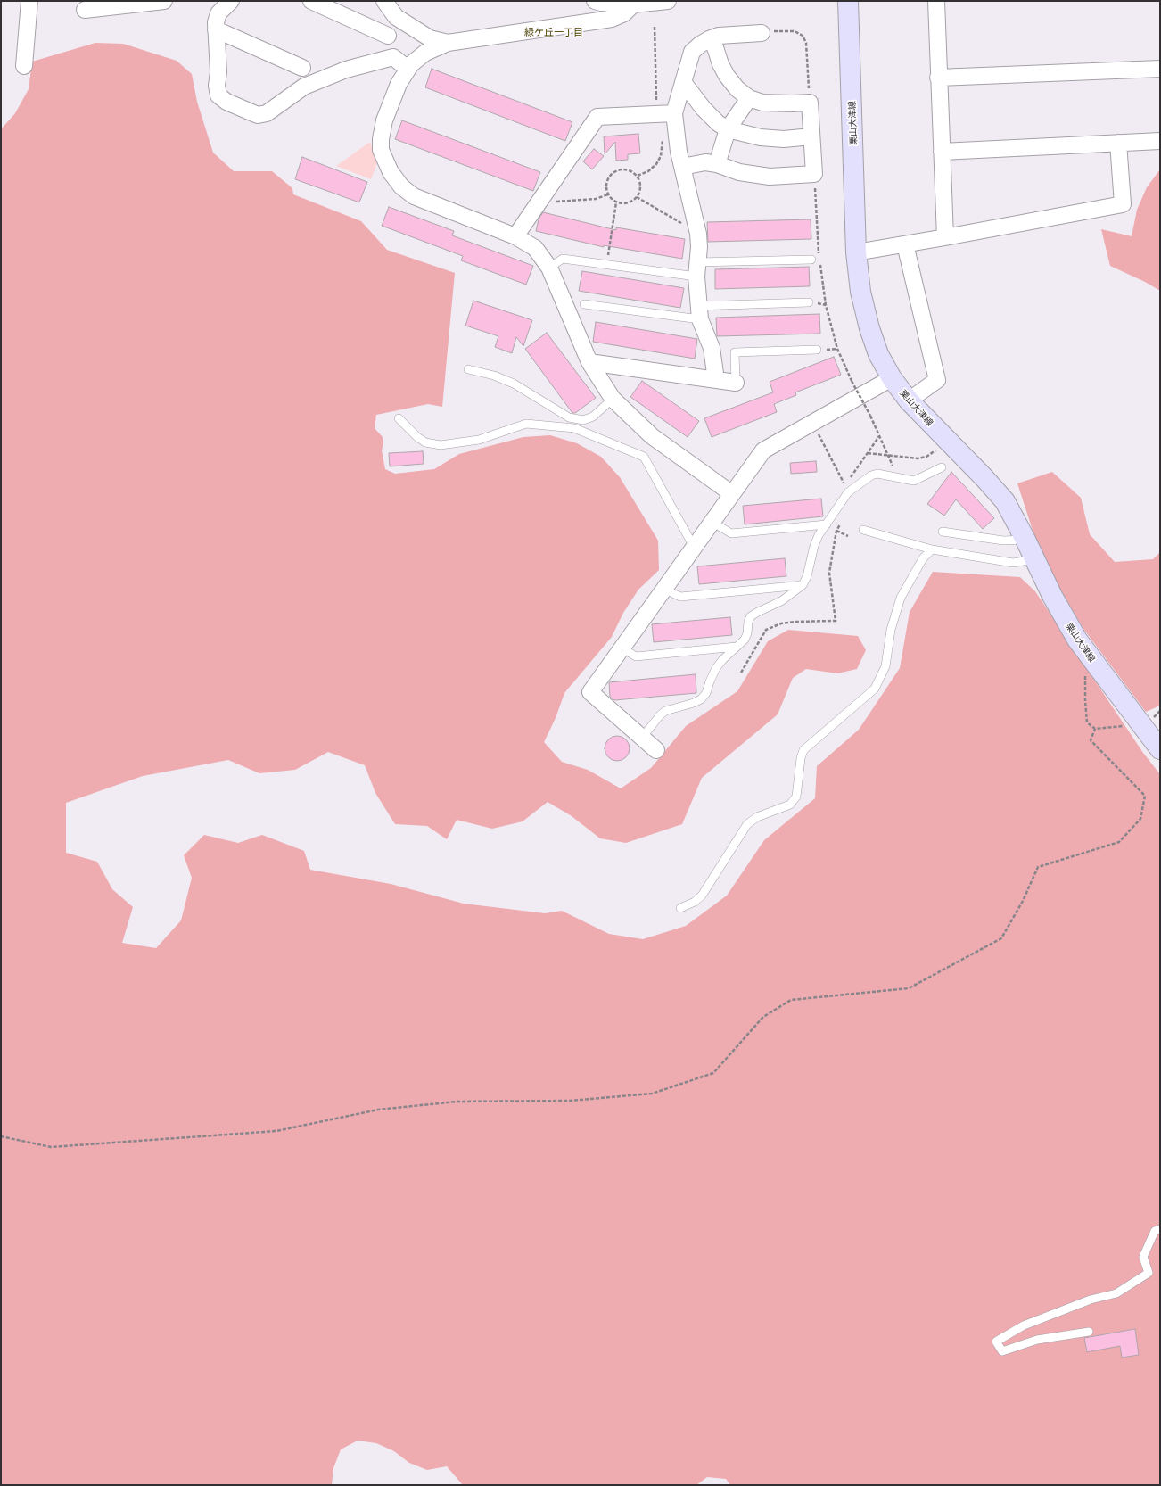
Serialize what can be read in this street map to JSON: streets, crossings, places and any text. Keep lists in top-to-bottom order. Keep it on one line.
{"streets":{"main road":["栗山大津線"]},"districts":["緑ケ丘一丁目"]}
